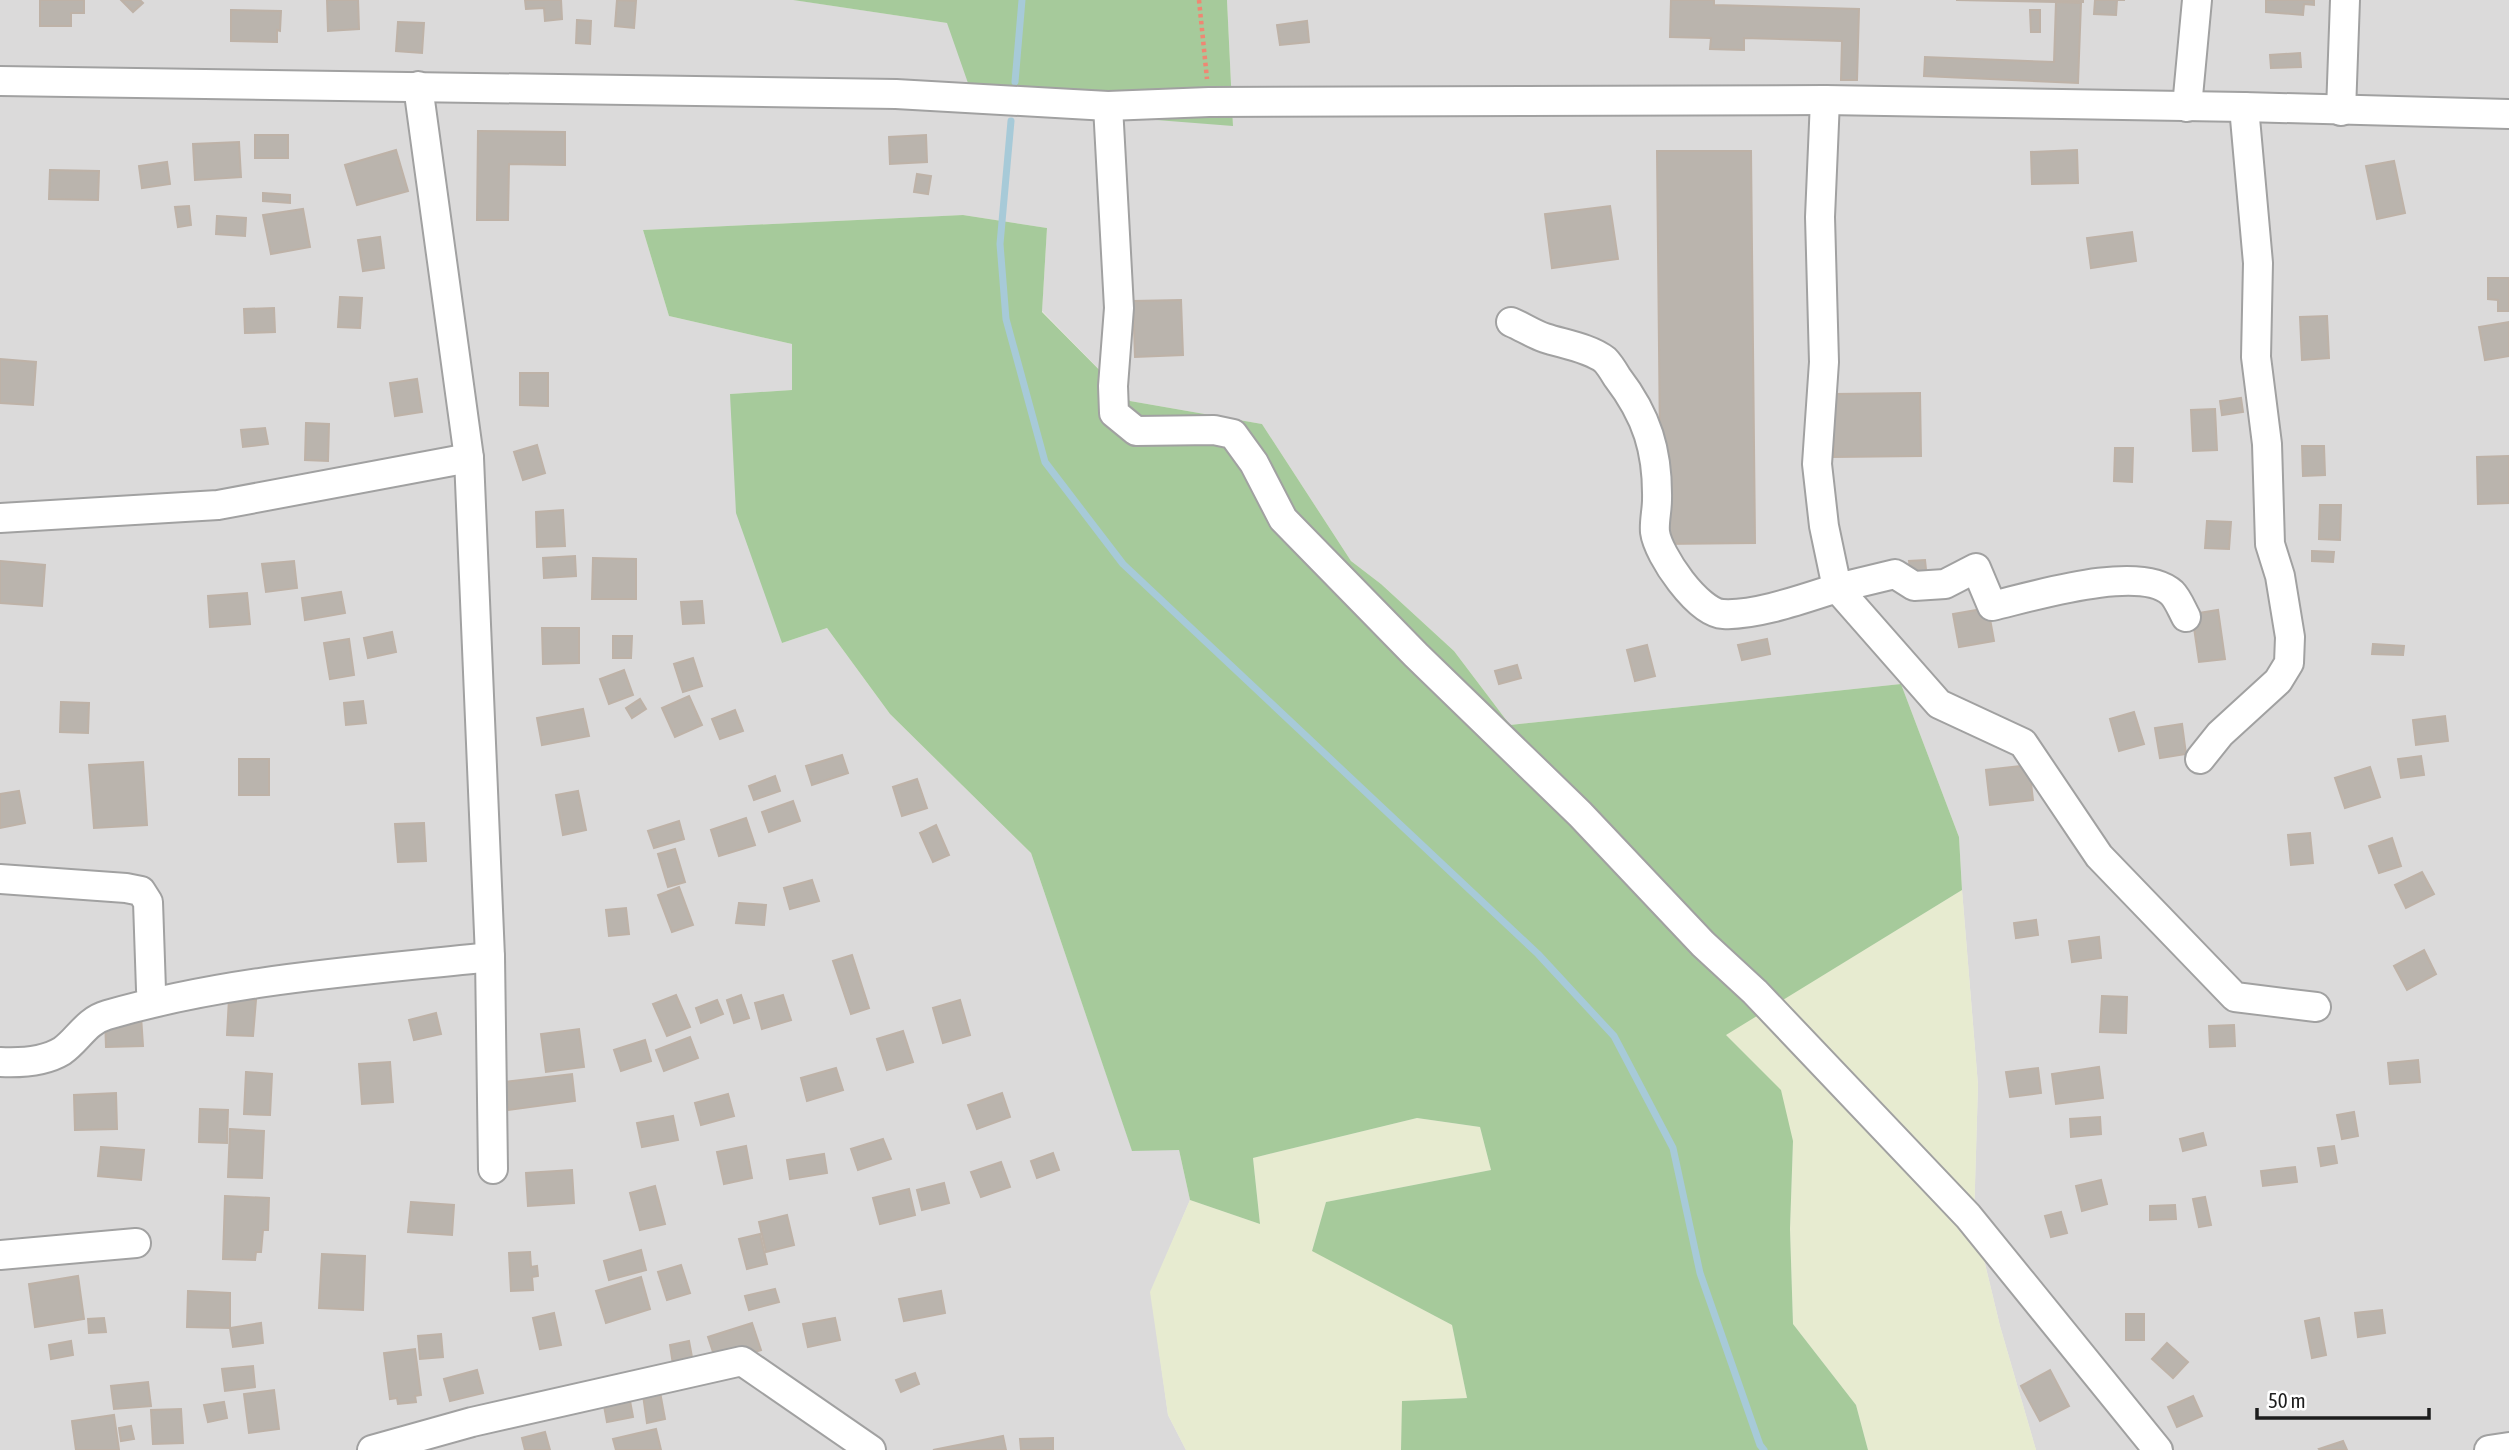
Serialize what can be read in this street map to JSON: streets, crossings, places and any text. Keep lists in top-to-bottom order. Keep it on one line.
{"scale_bar":"50 m"}
